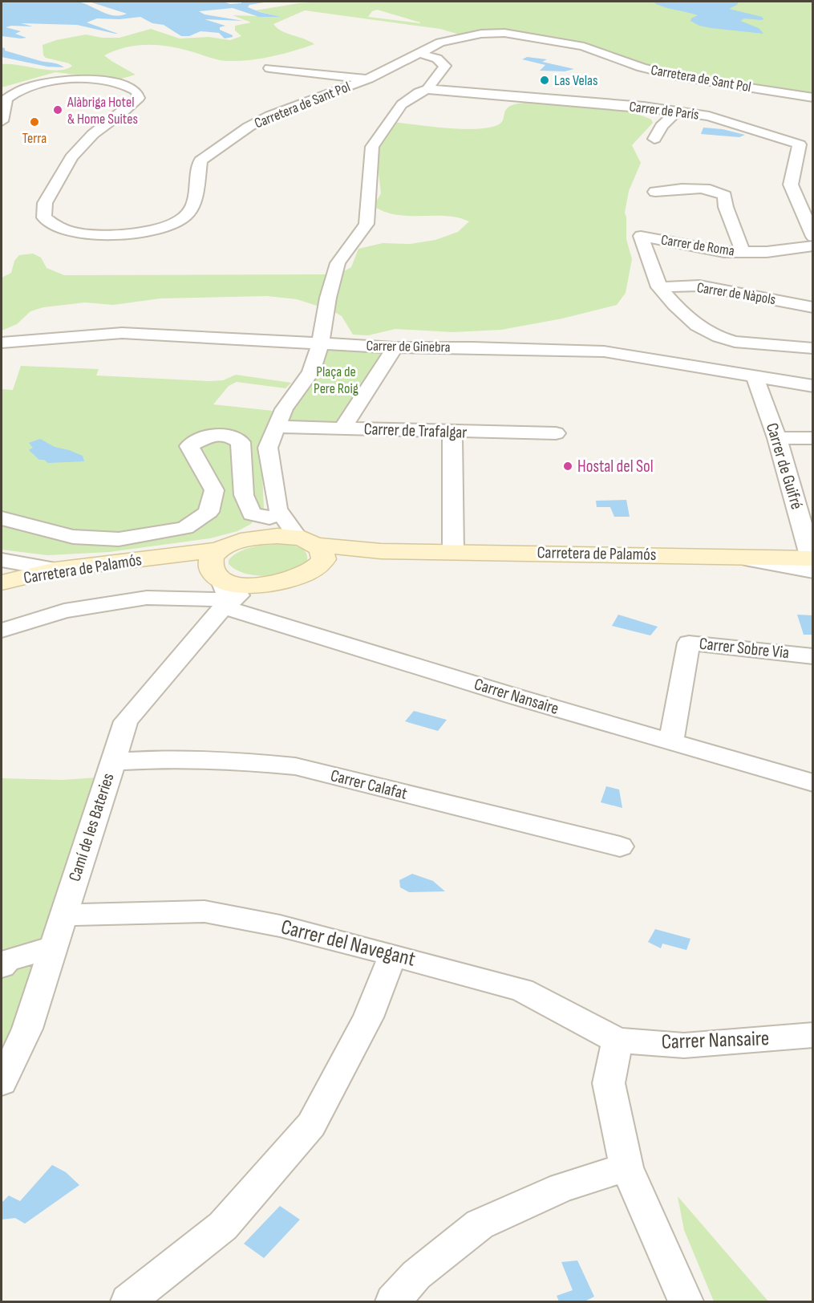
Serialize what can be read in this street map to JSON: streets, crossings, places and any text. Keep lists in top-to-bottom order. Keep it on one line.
{"streets":{"main road":["Carretera de Palamós"],"street":["Carretera de Sant Pol","Carrer de París","Carrer de Roma","Carrer de Nàpols","Carrer de Ginebra","Carrer de Trafalgar","Carrer de Guifré","Carrer Sobre Via","Carrer Nansaire","Carrer Calafat","Camí de les Bateries","Carrer del Navegant"]},"crossings":[["Carrer de Roma","Carrer de Nàpols"],["Carrer de Ginebra","Carrer de Guifré"],["Carrer de Guifré","Carretera de Palamós"],["Carretera de Palamós","Carrer Nansaire"],["Carretera de Palamós","Camí de les Bateries"],["Carrer Sobre Via","Carrer Nansaire"],["Carrer Nansaire","Camí de les Bateries"],["Carrer Nansaire","Carrer del Navegant"],["Carrer Calafat","Camí de les Bateries"],["Camí de les Bateries","Carrer del Navegant"]],"parks":["Plaça de Pere Roig"],"places":["Las Velas","Alàbriga Hotel & Home Suites","Terra","Hostal del Sol"]}
